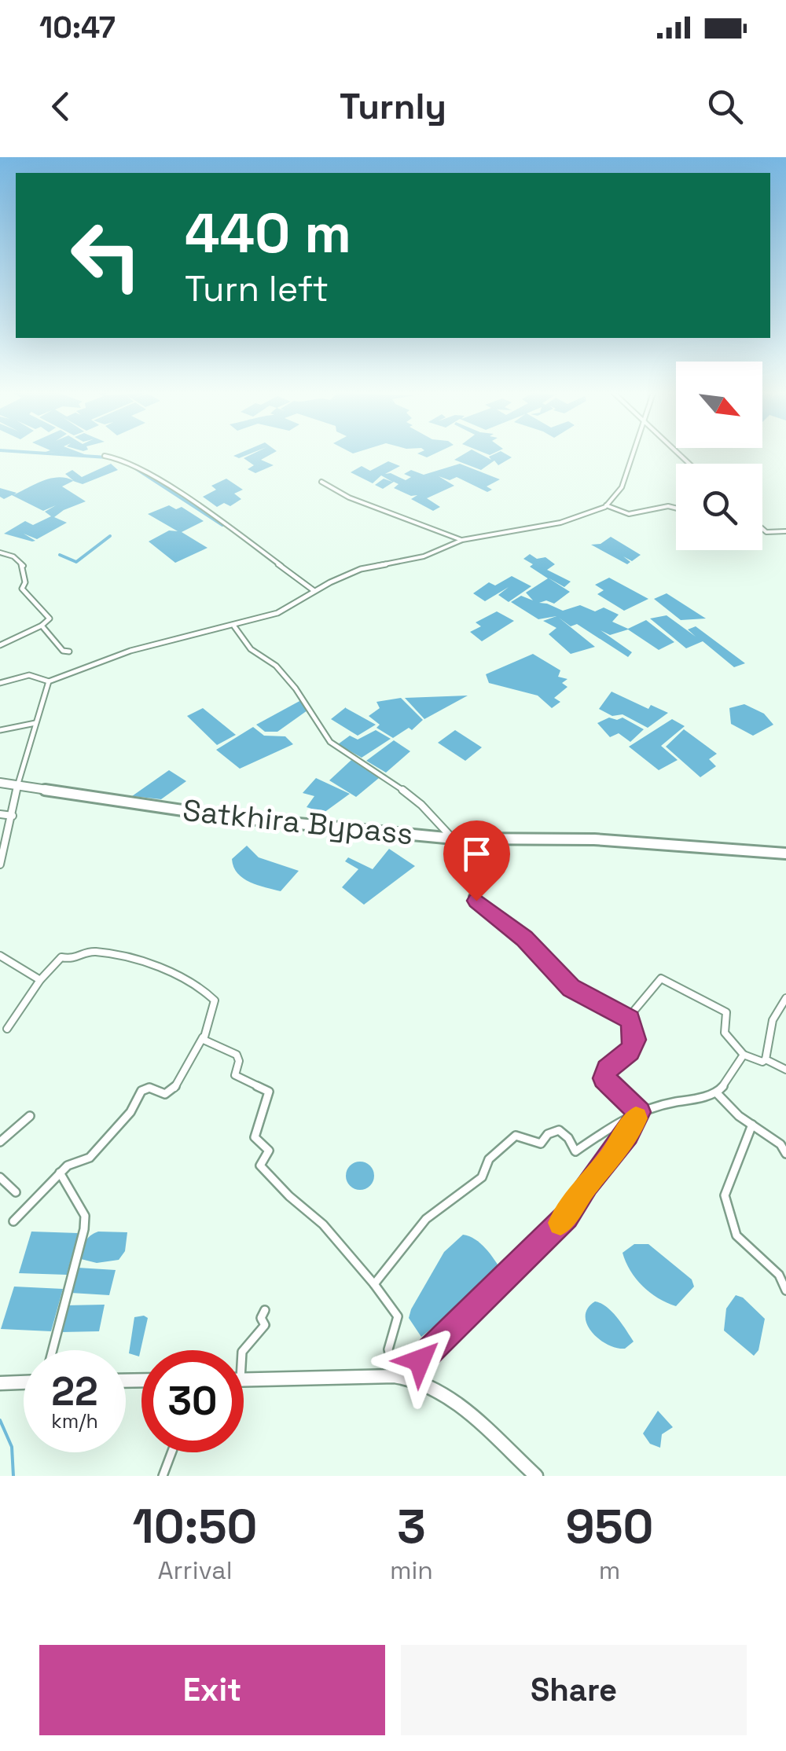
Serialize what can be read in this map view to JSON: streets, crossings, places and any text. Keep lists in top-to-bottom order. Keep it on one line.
{"streets":{"highway":["Satkhira Bypass"]},"north":"bottom right","page":{"status":"10:47","header":"Turnly","turn":["440 m","Turn left"],"speed":"22 km/h","limit":"30","eta":["10:50","Arrival","3","min","950","m"],"buttons":["Exit","Share"]}}
